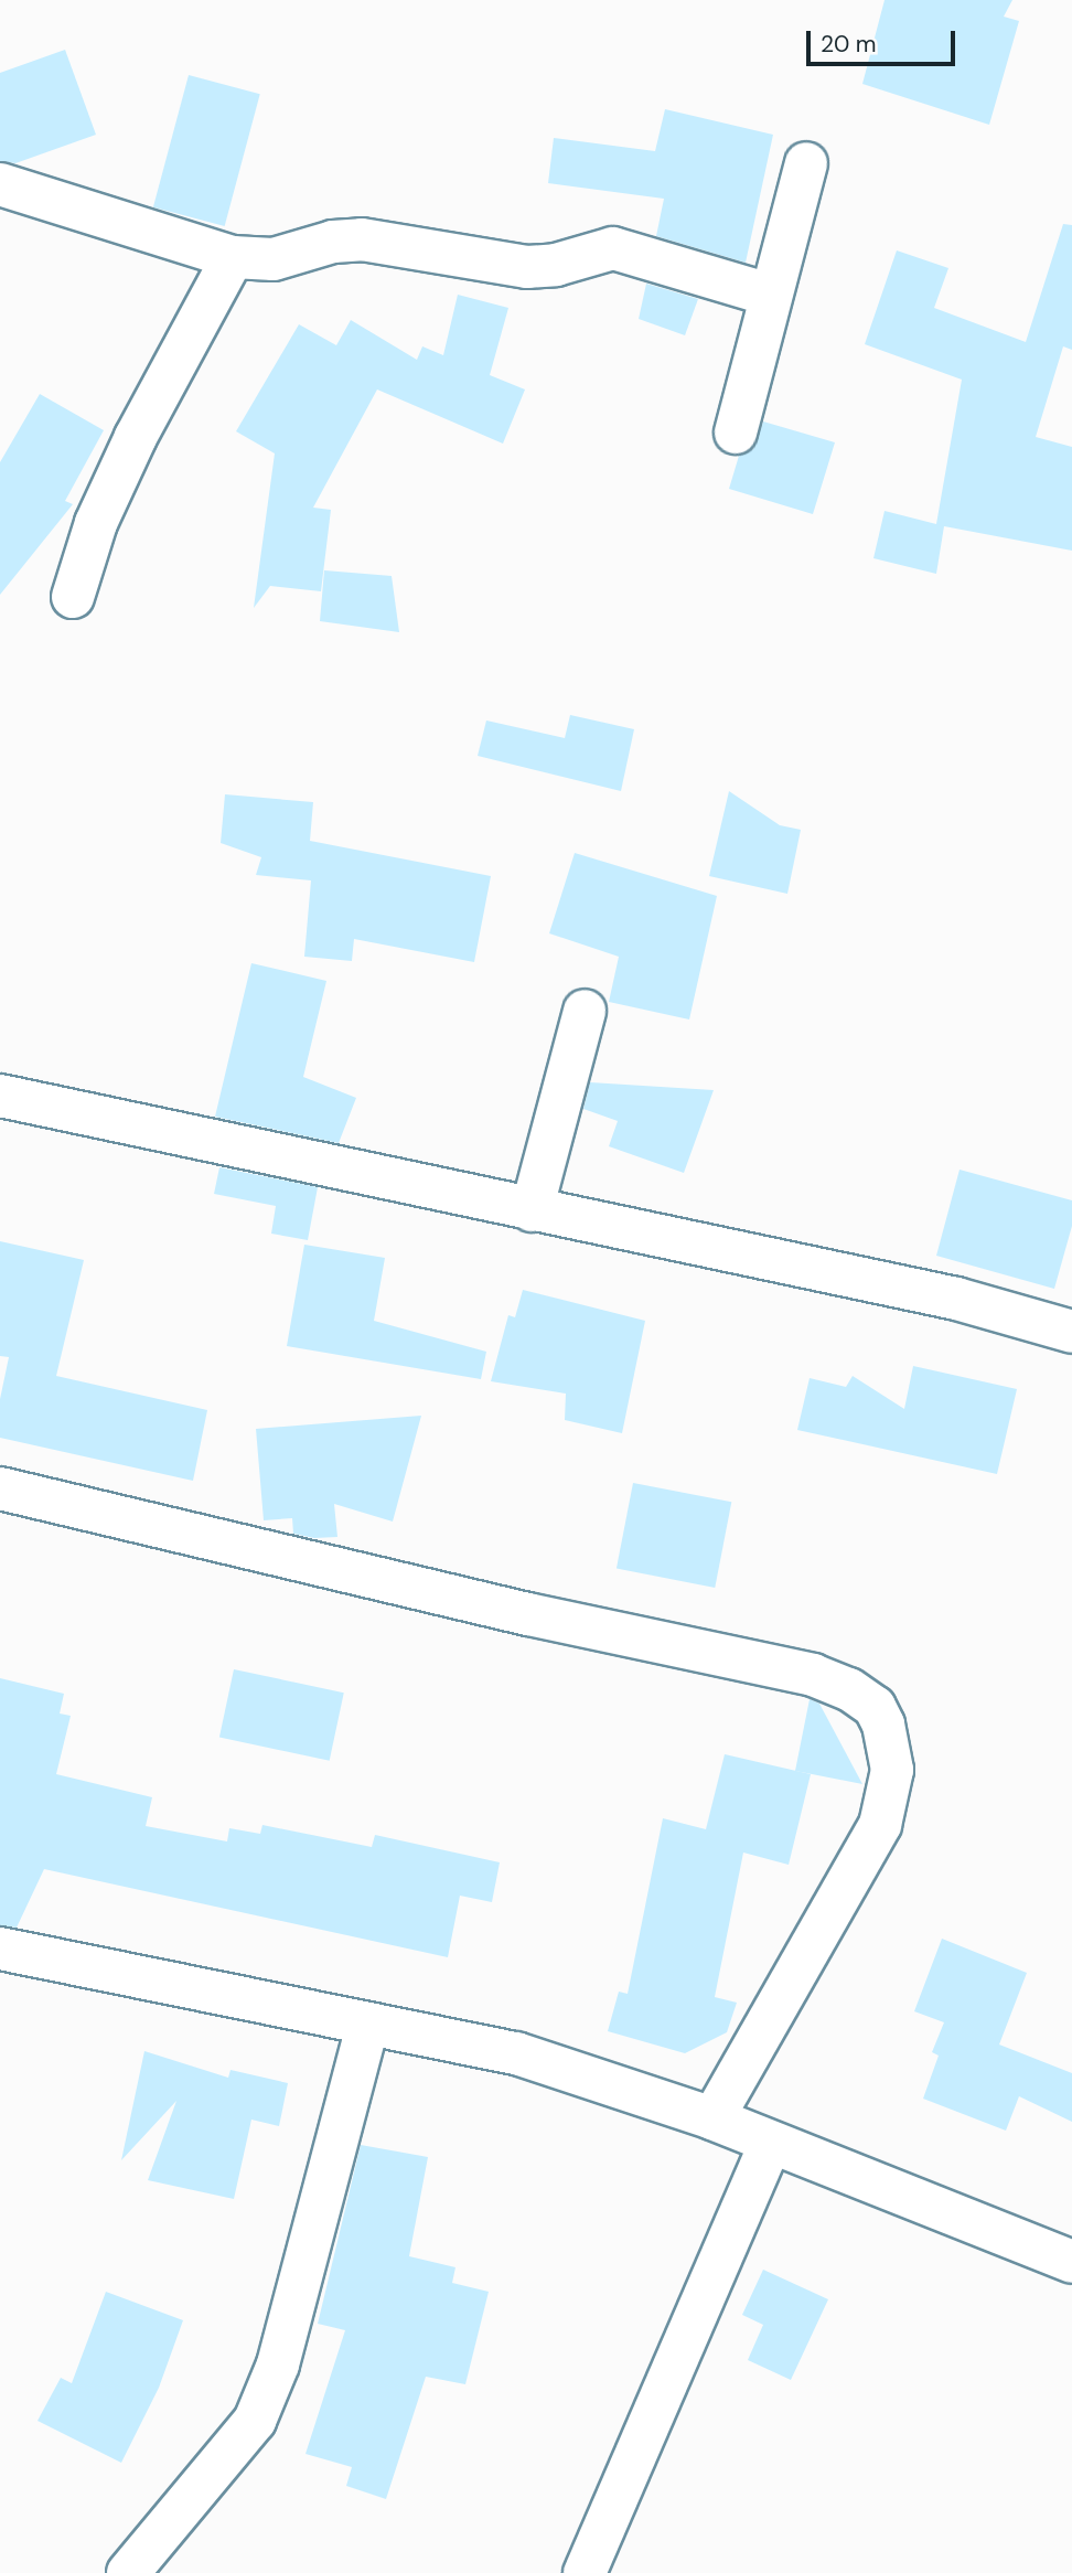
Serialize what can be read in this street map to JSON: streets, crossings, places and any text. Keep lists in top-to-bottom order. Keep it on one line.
{"scale_bar":"20 m"}
